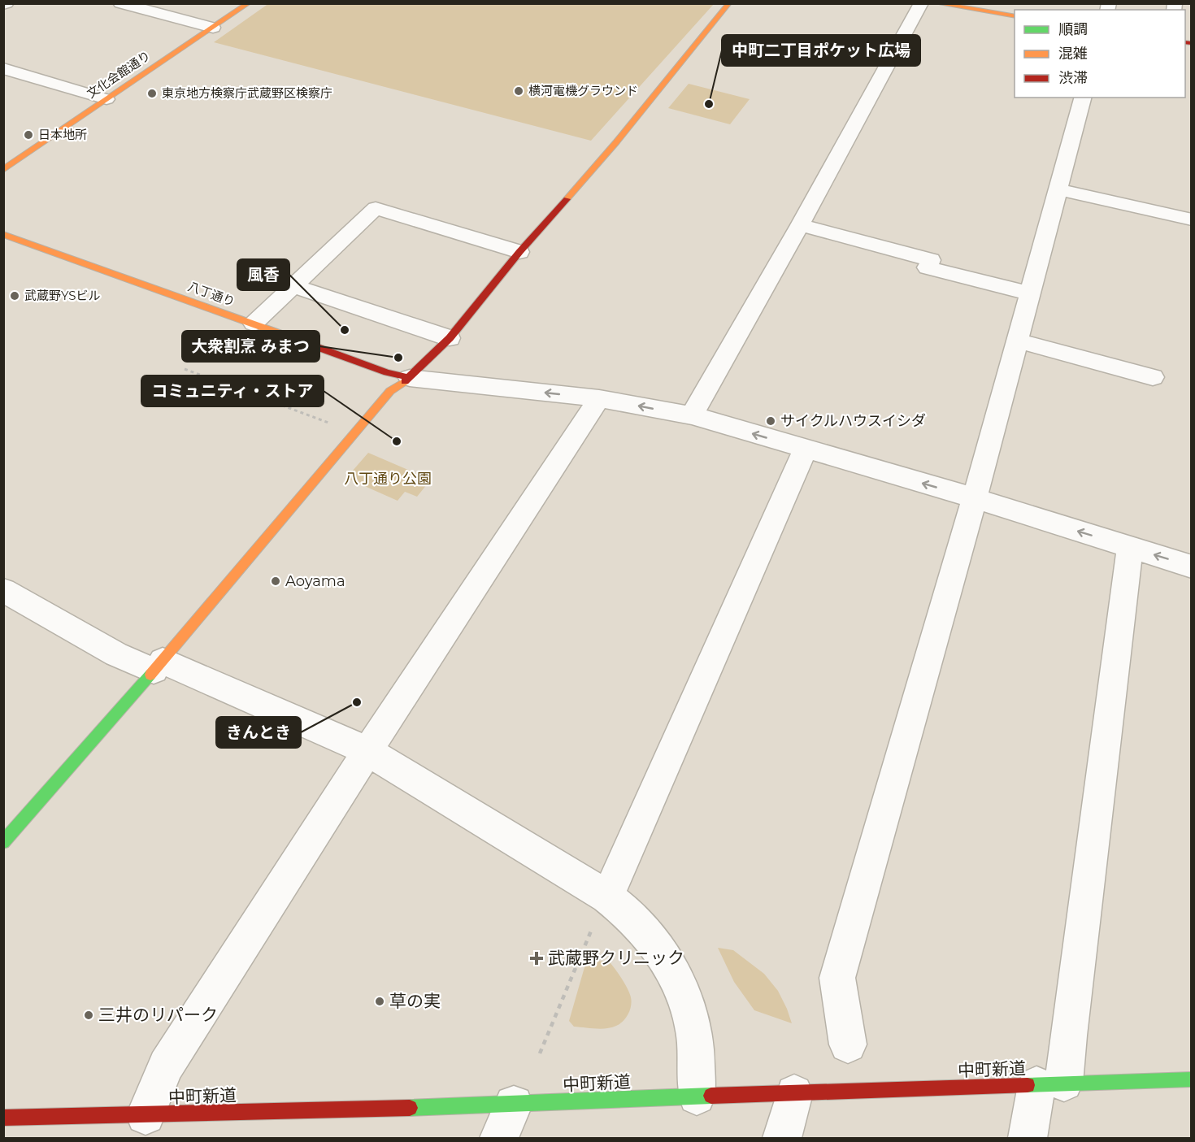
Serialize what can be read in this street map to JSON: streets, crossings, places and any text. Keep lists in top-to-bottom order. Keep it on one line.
{"streets":{"street":["文化会館通り","八丁通り","中町新道"]},"parks":["八丁通り公園"],"places":{"other":["横河電機グラウンド","東京地方検察庁武蔵野区検察庁","中町二丁目ポケット広場","日本地所","武蔵野YSビル","風香","大衆割烹 みまつ","サイクルハウスイシダ","コミュニティ・ストア","Aoyama","きんとき","草の実","三井のリパーク"],"health":["武蔵野クリニック"]},"legend":["順調","混雑","渋滞"]}
